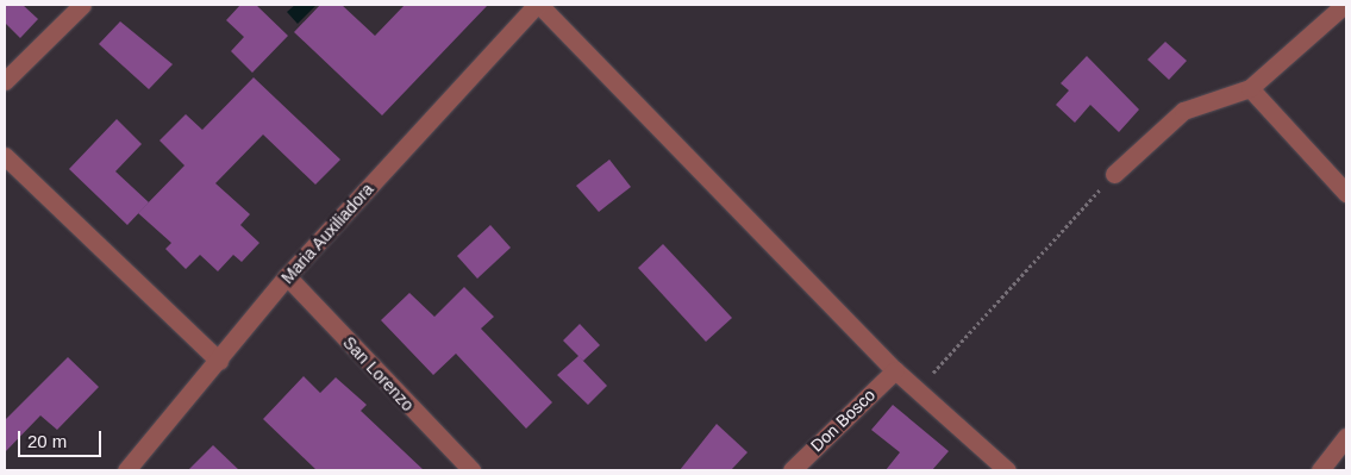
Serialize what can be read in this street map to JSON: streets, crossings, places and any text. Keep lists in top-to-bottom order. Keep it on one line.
{"streets":{"street":["Maria Auxiliadora","San Lorenzo","Don Bosco"]},"crossings":[["Maria Auxiliadora","San Lorenzo"]],"scale_bar":"20 m"}
